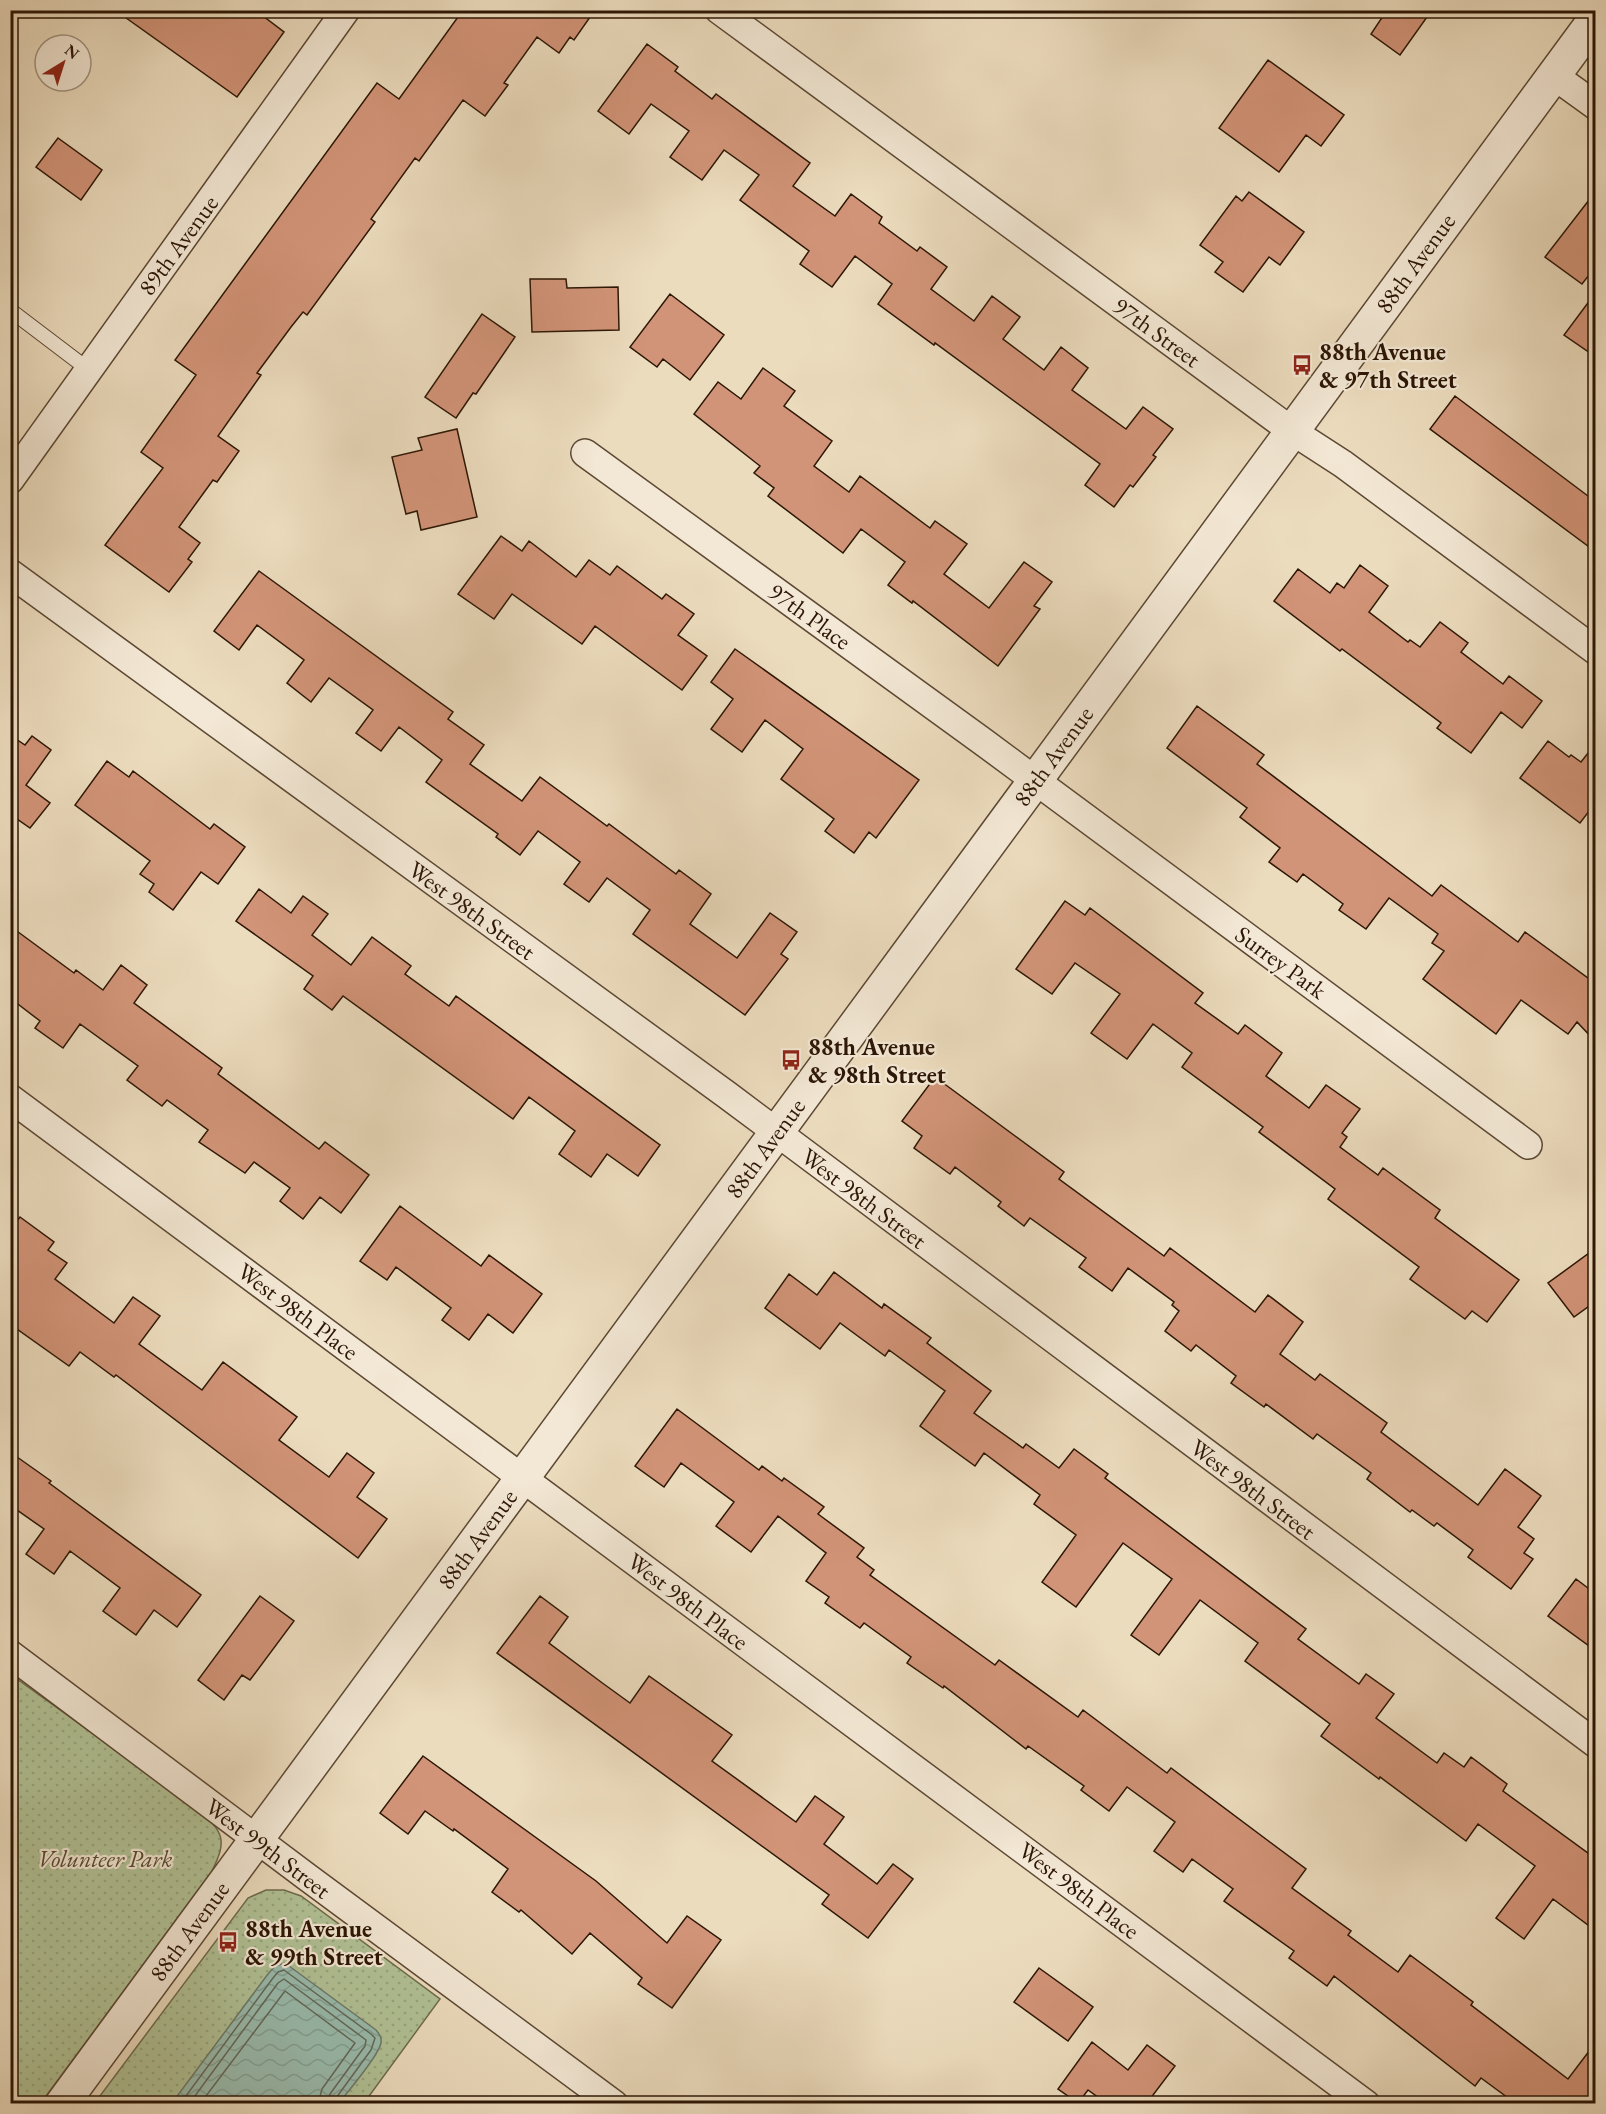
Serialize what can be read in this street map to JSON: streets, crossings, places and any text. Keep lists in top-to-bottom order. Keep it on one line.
{"streets":{"street":["89th Avenue","88th Avenue","97th Street","97th Place","West 98th Street","Surrey Park","West 98th Place","West 99th Street"]},"crossings":[["88th Avenue","97th Street"],["88th Avenue","97th Place"],["88th Avenue","West 98th Street"],["88th Avenue","Surrey Park"],["88th Avenue","West 98th Place"],["88th Avenue","West 99th Street"],["97th Place","Surrey Park"]],"parks":["Volunteer Park"],"places":{"bus stop":["88th Avenue & 97th Street","88th Avenue & 98th Street","88th Avenue & 99th Street"]},"north":"top right"}
